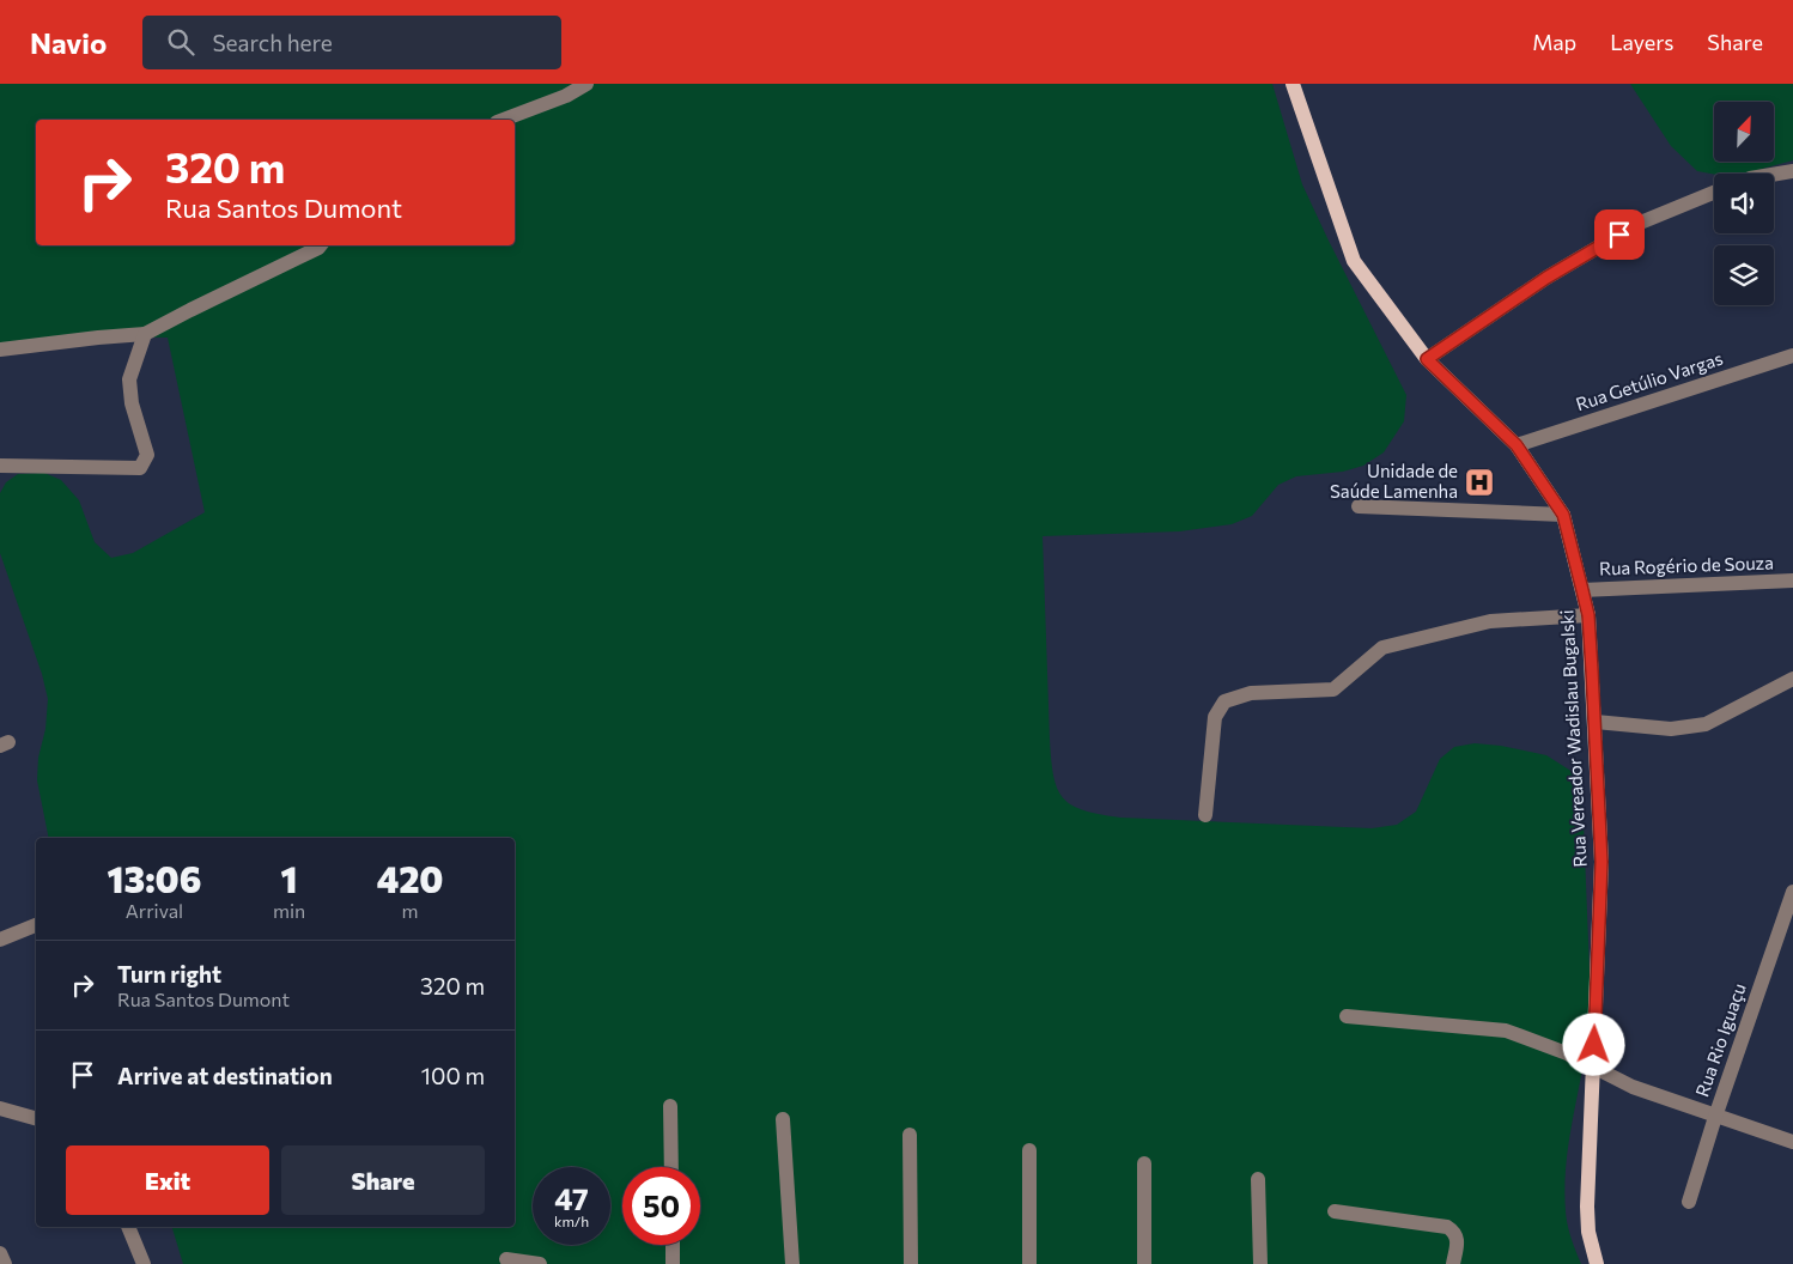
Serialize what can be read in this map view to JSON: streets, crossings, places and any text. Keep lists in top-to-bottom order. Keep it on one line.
{"streets":{"main road":["Rua Vereador Wadislau Bugalski"],"street":["Rua Getúlio Vargas","Rua Rogério de Souza","Rua Rio Iguaçu"]},"crossings":[["Rua Getúlio Vargas","Rua Vereador Wadislau Bugalski"],["Rua Rogério de Souza","Rua Vereador Wadislau Bugalski"]],"places":{"hospital":["Unidade de Saúde Lamenha"]},"north":"top right","page":{"header":"Navio","search":"Search here","nav":["Map","Layers","Share"],"turn":["320 m","Rua Santos Dumont"],"eta":["13:06","Arrival","1","min","420","m"],"list":[{"name":"Turn right","note":"Rua Santos Dumont","value":"320 m"},{"name":"Arrive at destination","value":"100 m"}],"buttons":["Exit","Share"],"speed":"47 km/h","limit":"50"}}
